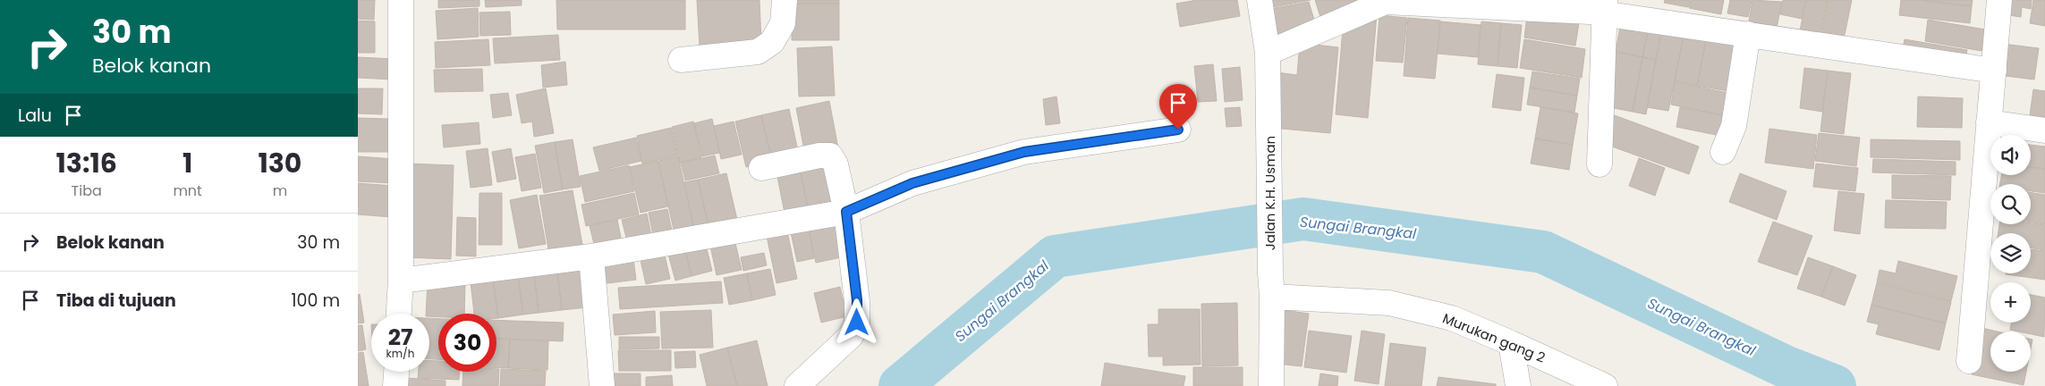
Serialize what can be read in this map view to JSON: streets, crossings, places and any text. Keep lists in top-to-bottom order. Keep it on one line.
{"streets":{"street":["Jalan K.H. Usman","Murukan gang 2"]},"crossings":[["Jalan K.H. Usman","Murukan gang 2"]],"water":["Sungai Brangkal"],"page":{"turn":["30 m","Belok kanan"],"then":"Lalu","map_buttons":["+","−"],"eta":["13:16","Tiba","1","mnt","130","m"],"list":[{"name":"Belok kanan","value":"30 m"},{"name":"Tiba di tujuan","value":"100 m"}],"speed":"27 km/h","limit":"30"}}
